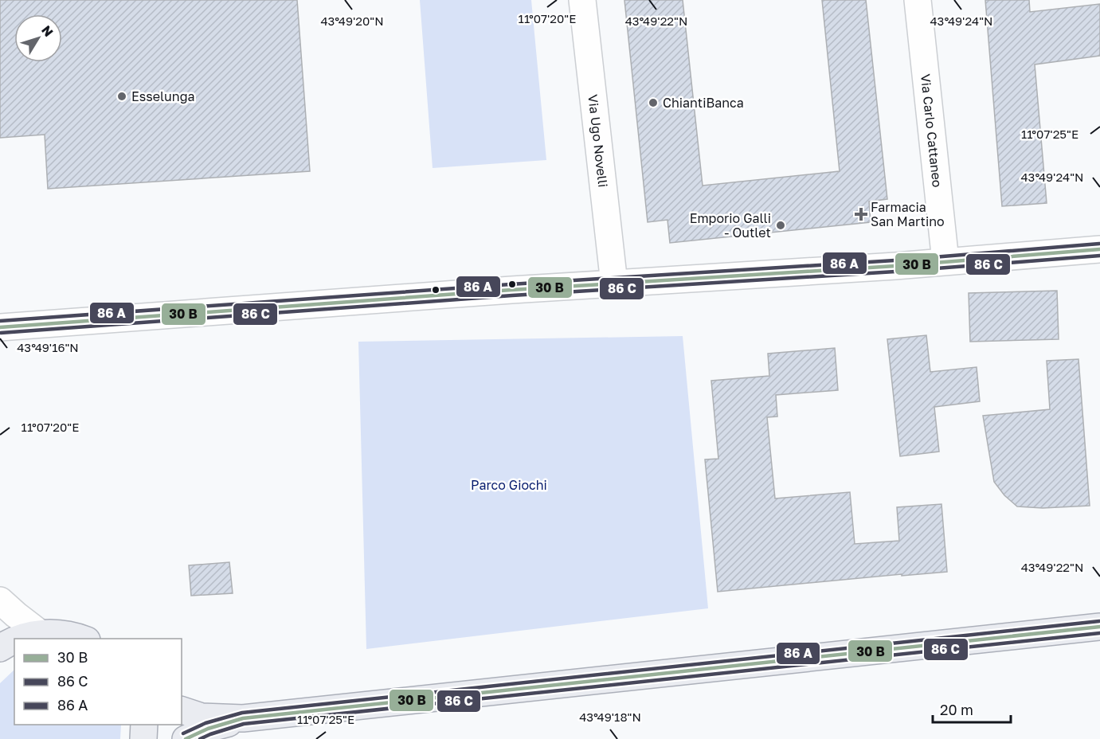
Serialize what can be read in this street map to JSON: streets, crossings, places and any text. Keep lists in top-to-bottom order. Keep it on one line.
{"streets":{"street":["Via Carlo Cattaneo","Via Ugo Novelli"]},"parks":["Parco Giochi"],"places":{"other":["Esselunga","ChiantiBanca","Emporio Galli - Outlet"],"health":["Farmacia San Martino"]},"legend":["30 B","86 C","86 A"],"scale_bar":"20 m","north":"top right","coordinates":["11°07'20\"E","43°49'20\"N","43°49'22\"N","43°49'24\"N","11°07'25\"E","43°49'16\"N","43°49'18\"N"]}
